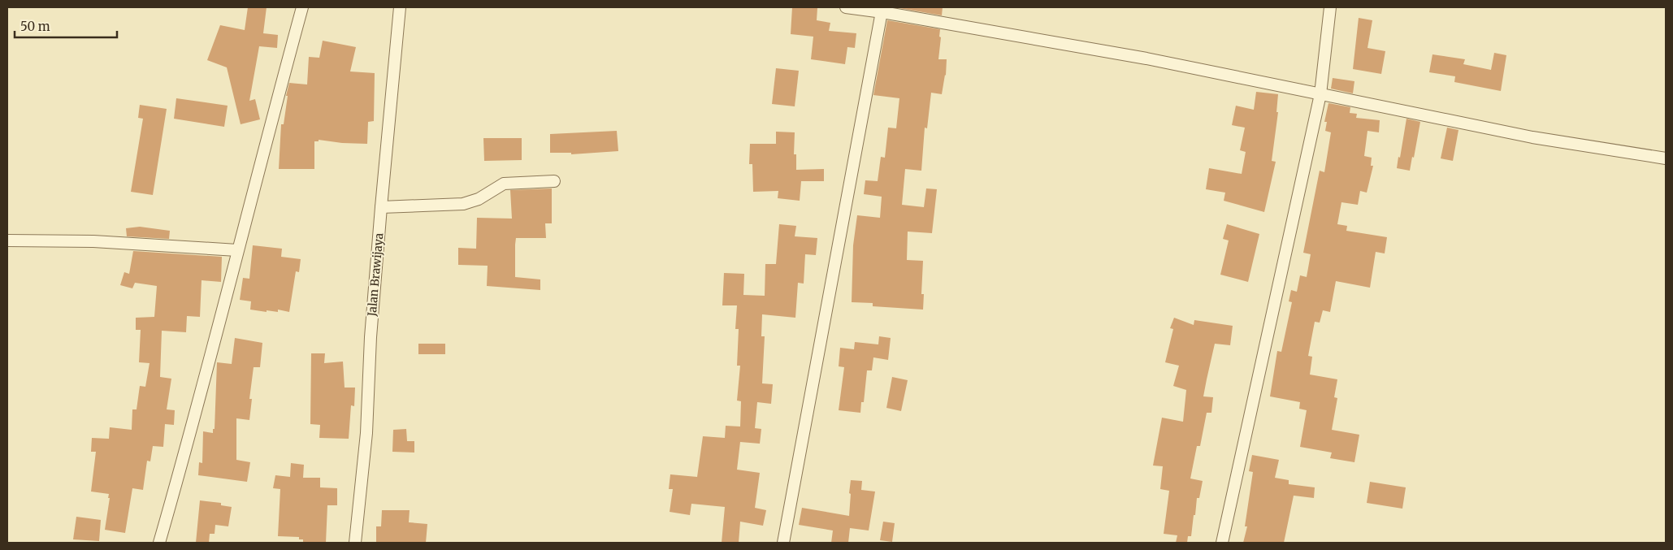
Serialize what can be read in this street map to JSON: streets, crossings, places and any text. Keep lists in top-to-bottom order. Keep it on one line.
{"streets":{"street":["Jalan Brawijaya"]},"scale_bar":"50 m"}
